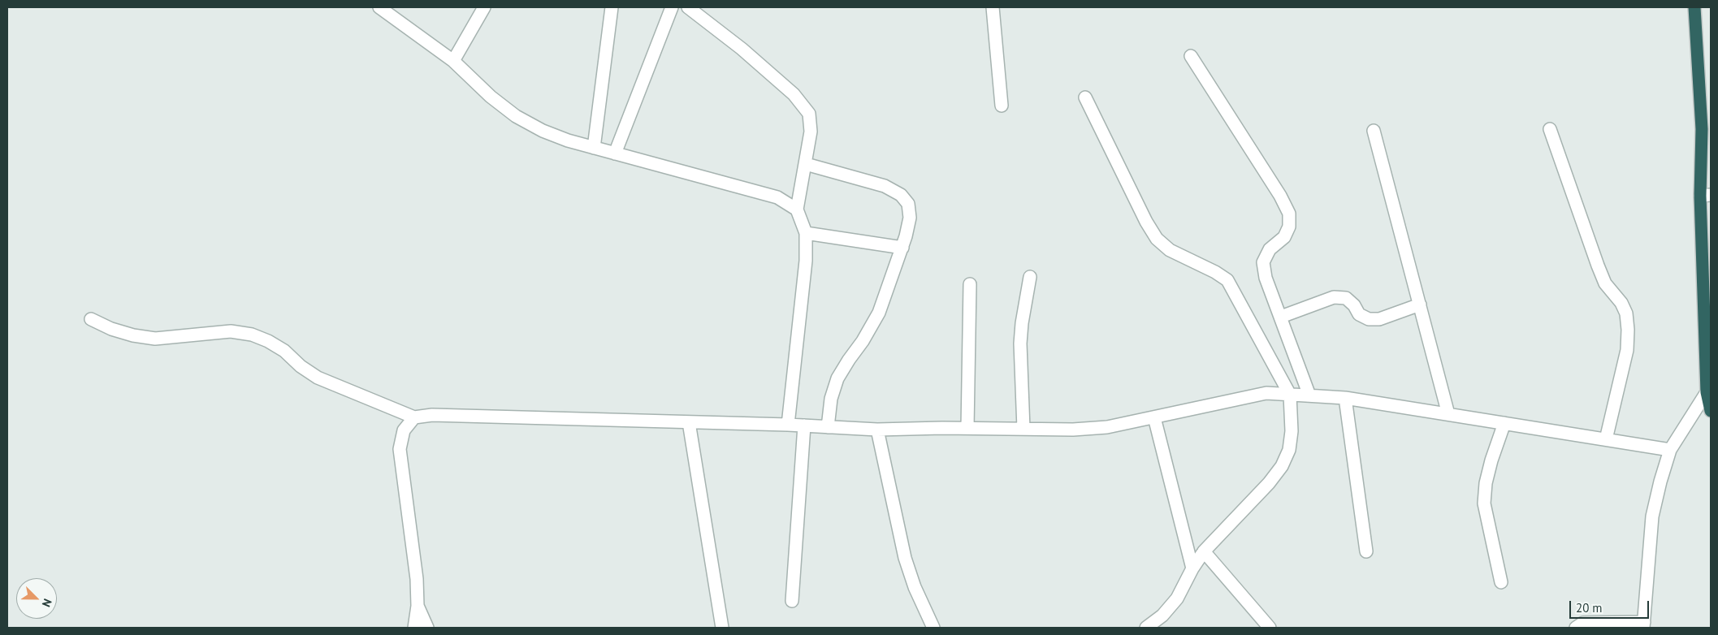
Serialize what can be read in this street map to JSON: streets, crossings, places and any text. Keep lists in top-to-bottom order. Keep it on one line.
{"scale_bar":"20 m","north":"bottom right"}
